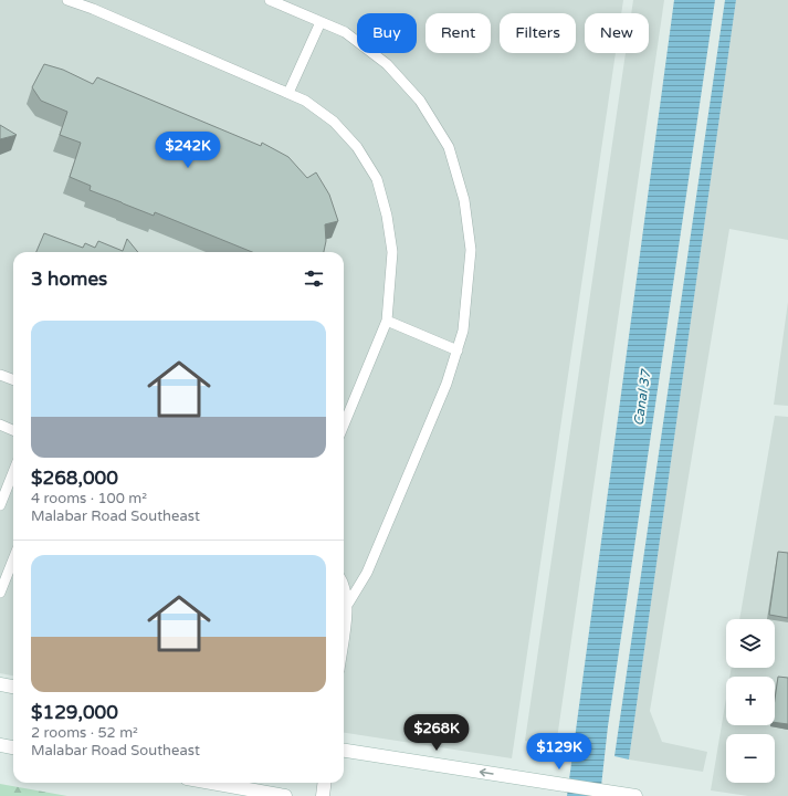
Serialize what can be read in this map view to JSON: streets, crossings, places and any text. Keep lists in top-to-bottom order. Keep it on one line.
{"water":["Canal 37"],"page":{"chip":["Buy","Rent","Filters","New"],"price":["$242K","$268K","$129K"],"heading":"3 homes","list":[{"name":"$268,000","note":"4 rooms · 100 m² · Malabar Road Southeast"},{"name":"$129,000","note":"2 rooms · 52 m² · Malabar Road Southeast"}],"map_buttons":["+","−"]}}
